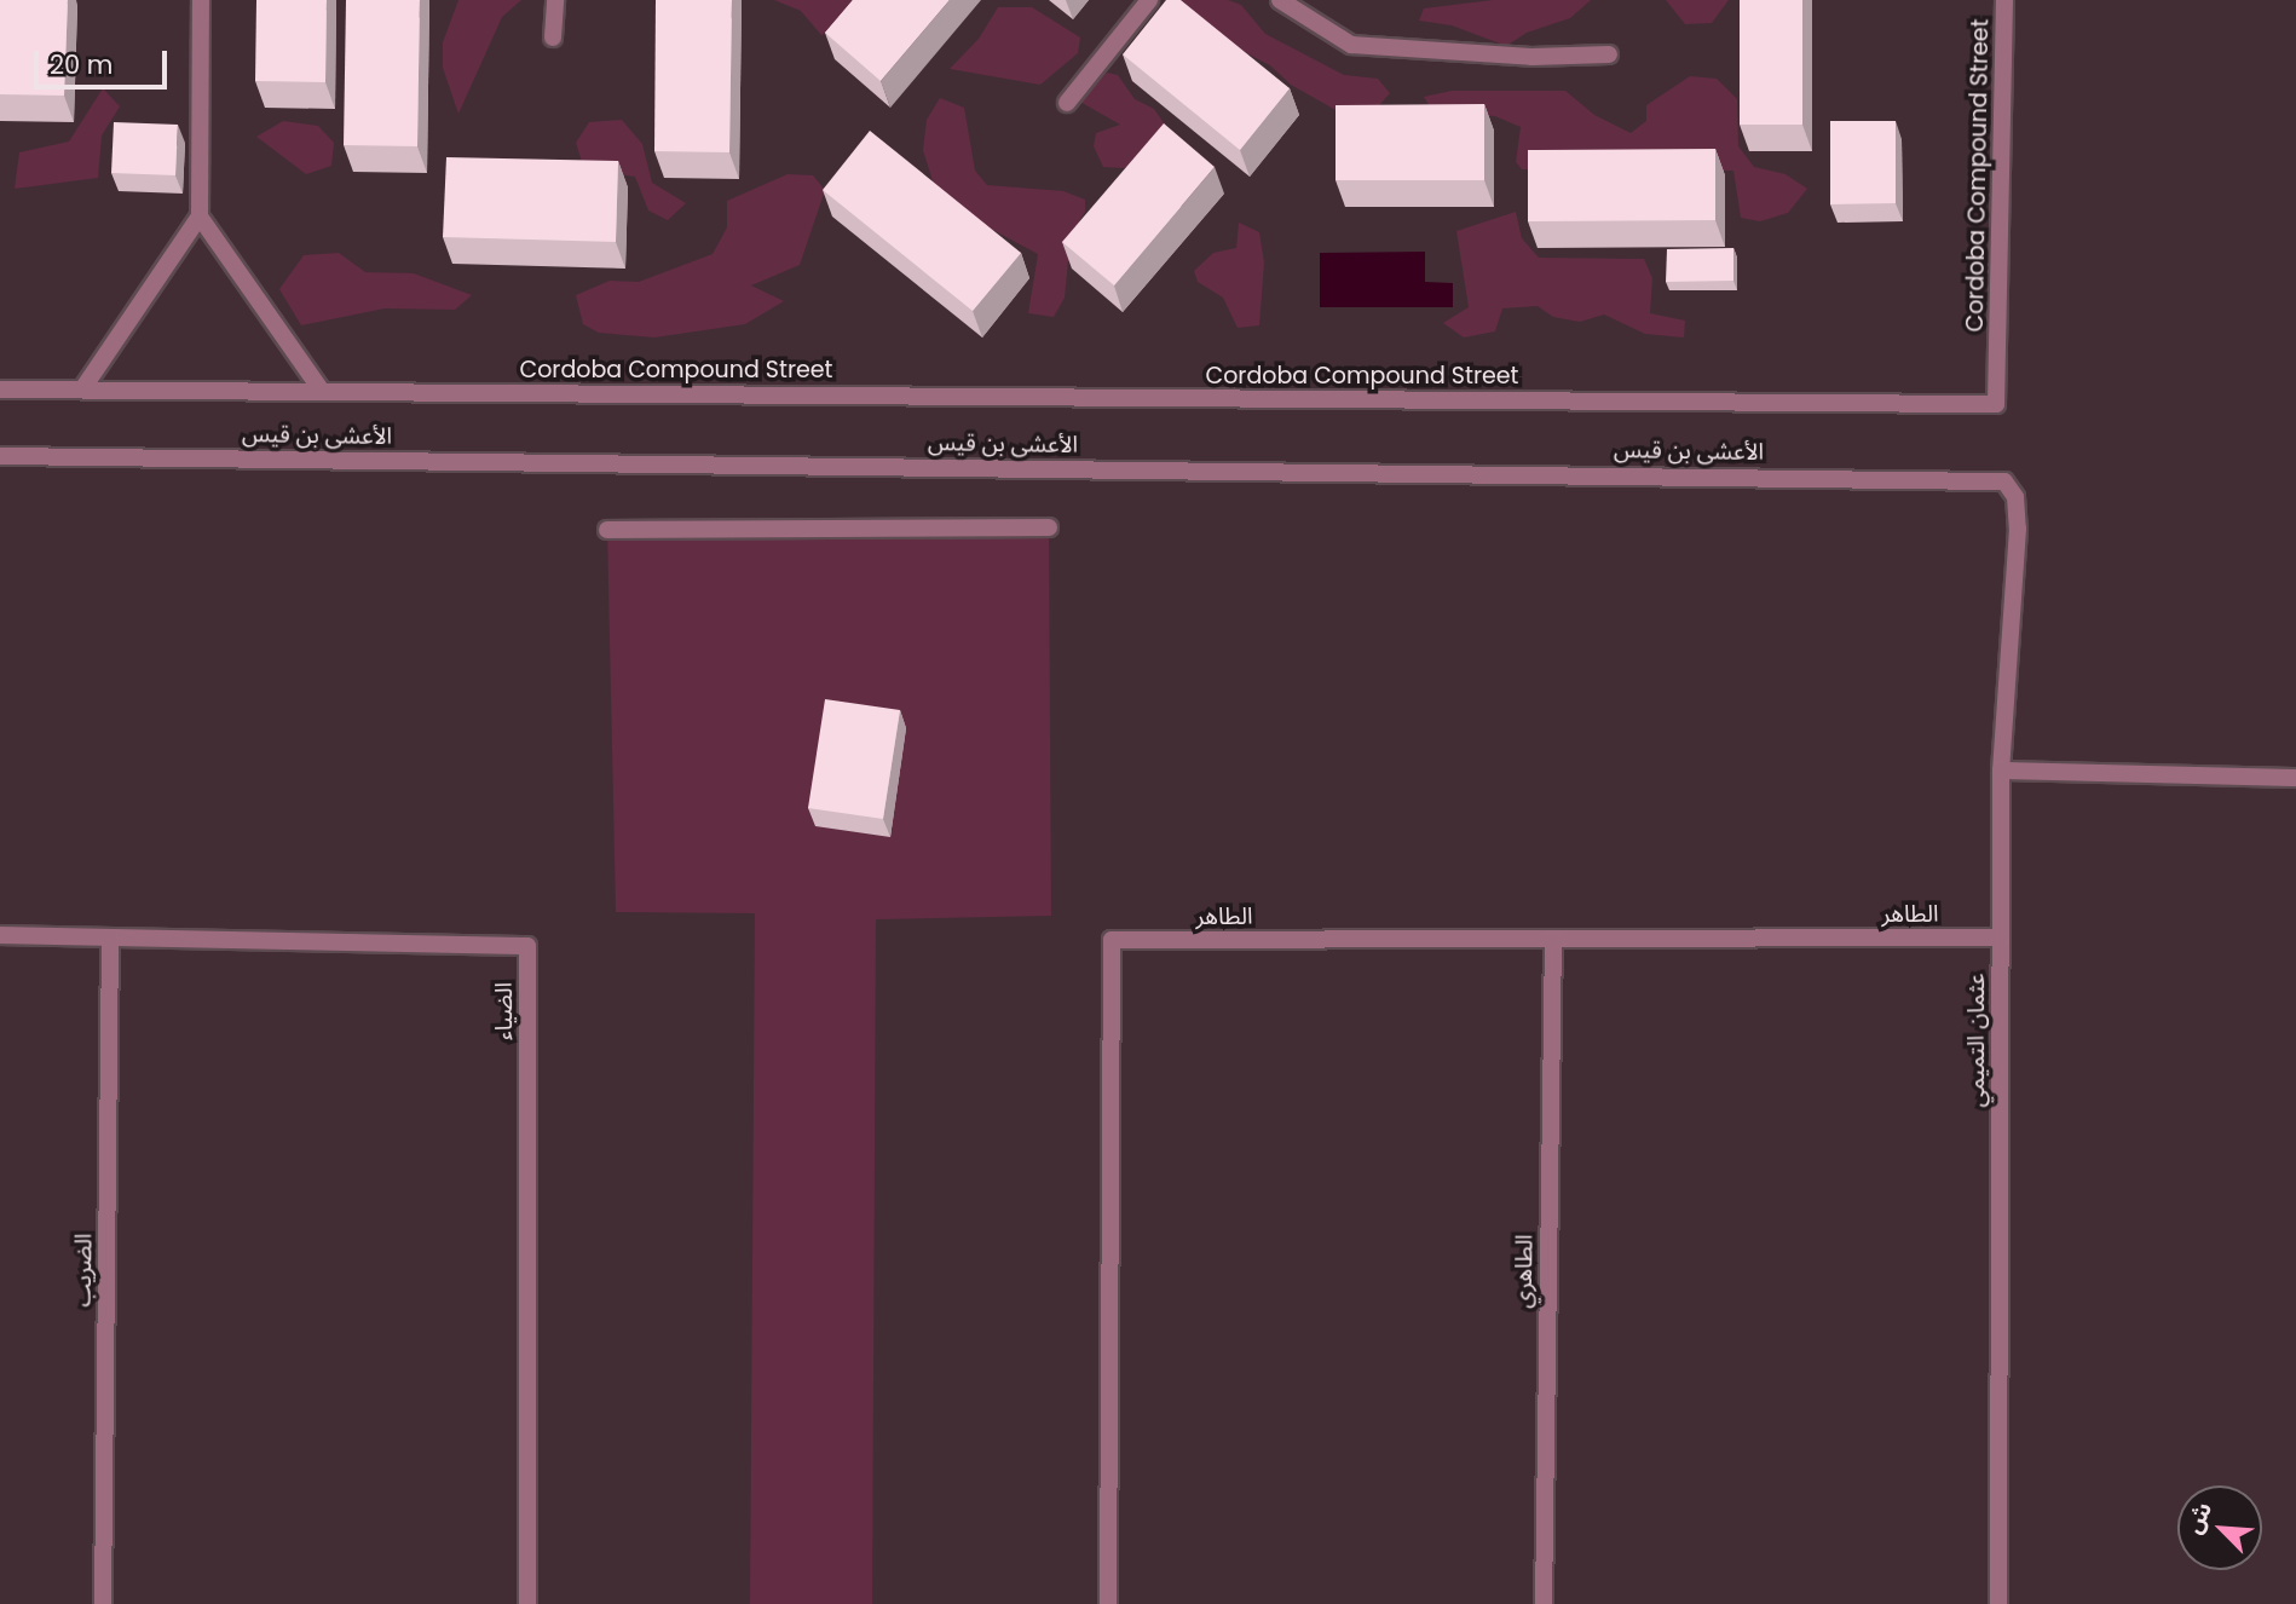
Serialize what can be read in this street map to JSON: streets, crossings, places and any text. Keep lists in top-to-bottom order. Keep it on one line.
{"streets":{"street":["Cordoba Compound Street","الأعشى بن قيس","الطاهر","الضياء","عثمان التميمي","الضريب","الطاهري"]},"crossings":[["الأعشى بن قيس","عثمان التميمي"],["الطاهر","عثمان التميمي"],["الطاهر","الطاهري"],["الضياء","الضريب"]],"scale_bar":"20 m","north":"top left"}
